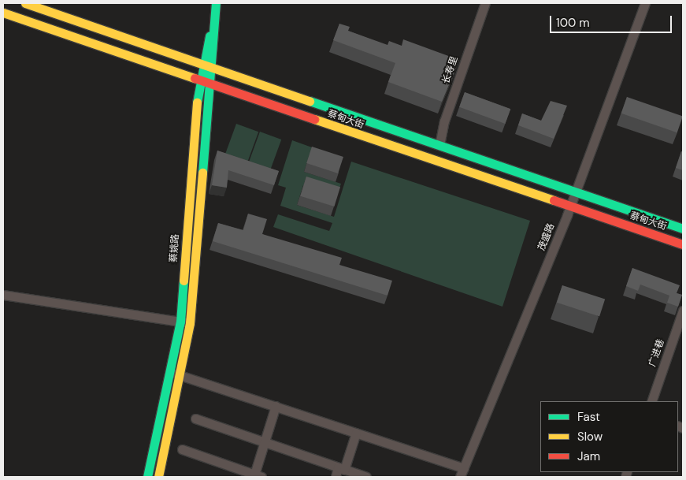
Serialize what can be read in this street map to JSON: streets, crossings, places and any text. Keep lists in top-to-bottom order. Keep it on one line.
{"streets":{"main road":["蔡甸大街","蔡姚路"],"street":["长寿里","茂盛路","广进巷"]},"crossings":[["长寿里","蔡甸大街"],["蔡甸大街","茂盛路"],["蔡甸大街","蔡姚路"]],"legend":["Fast","Slow","Jam"],"scale_bar":"100 m"}
